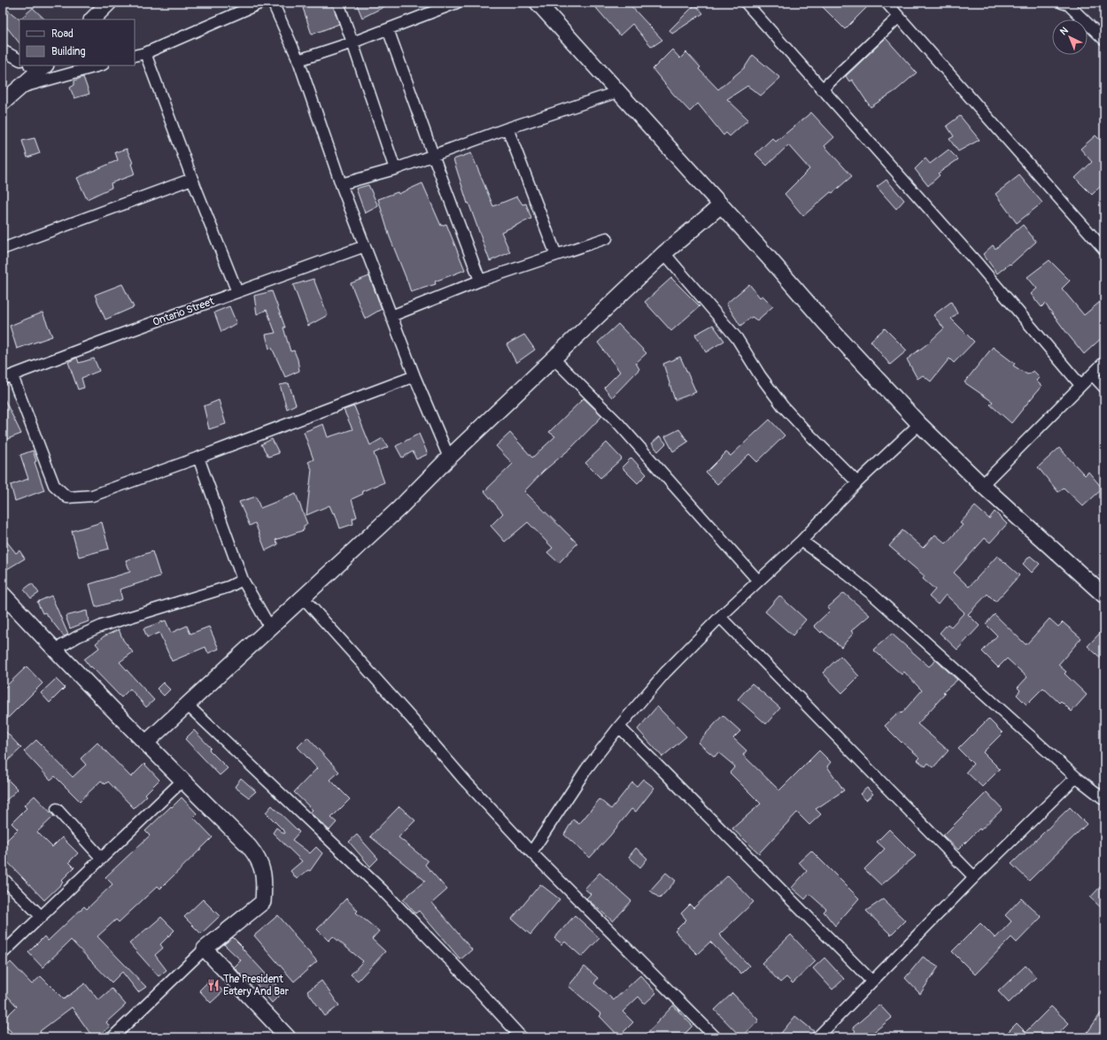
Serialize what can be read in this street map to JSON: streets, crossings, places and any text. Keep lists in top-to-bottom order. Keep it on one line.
{"streets":{"street":["Ontario Street"]},"places":{"restaurant":["The President Eatery And Bar"]},"legend":["Road","Building"],"north":"top left"}
